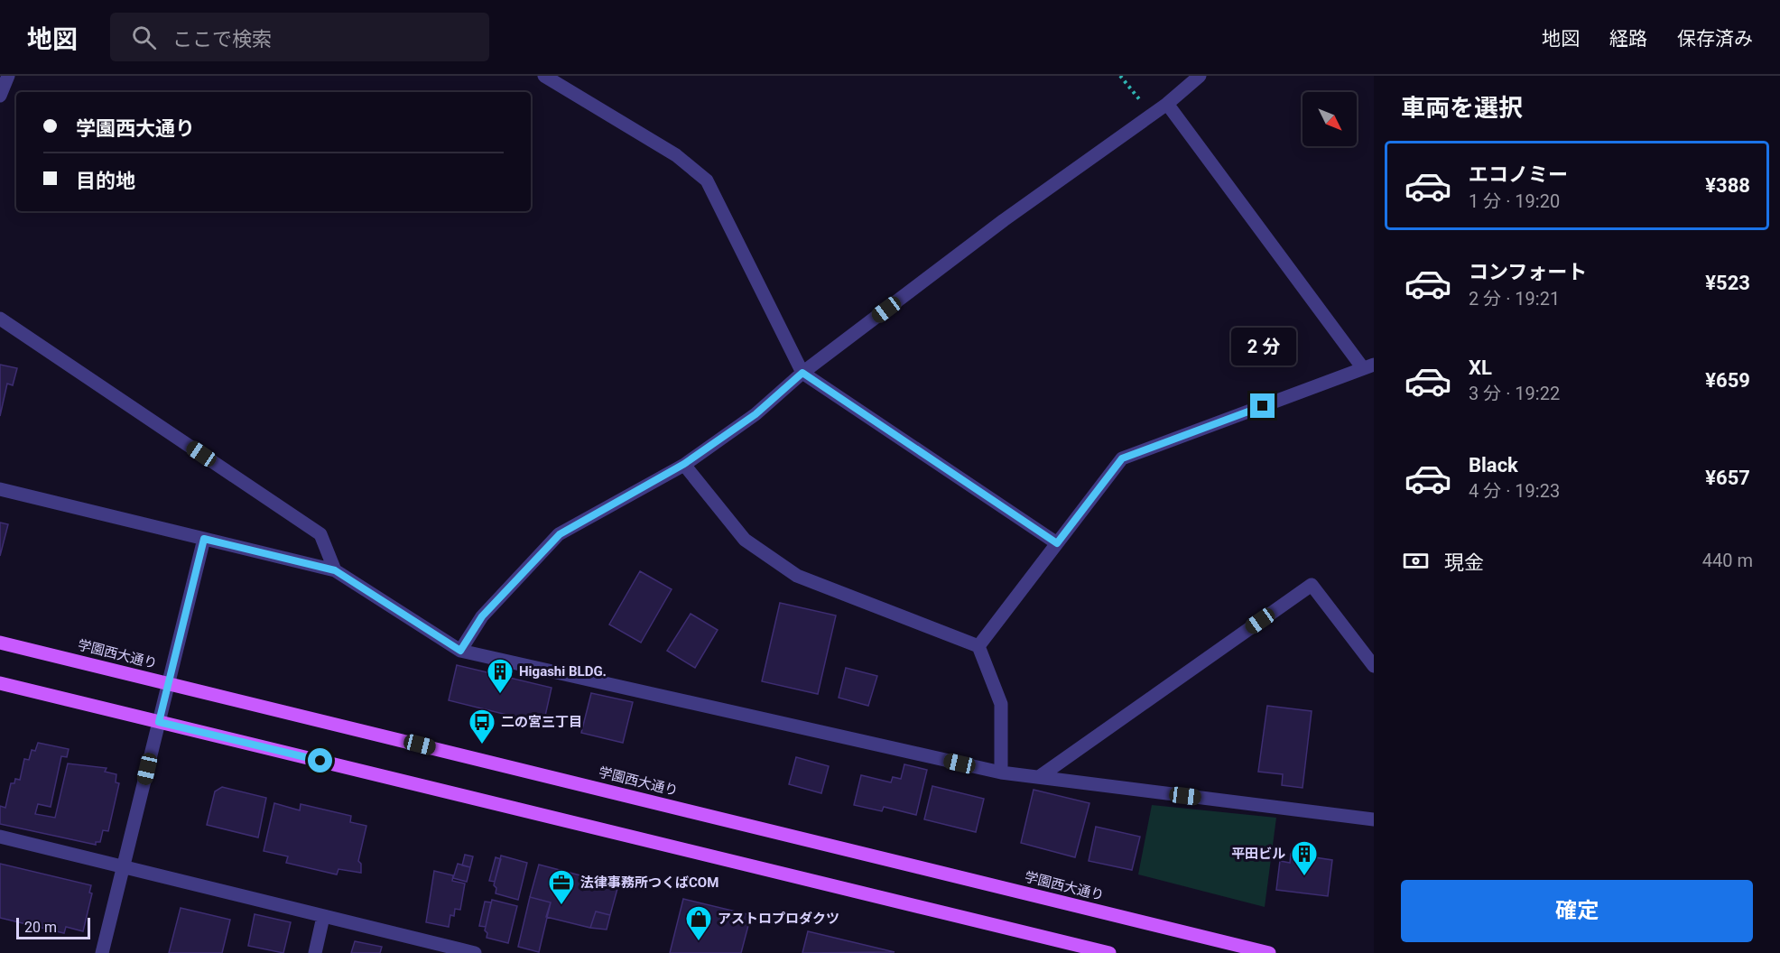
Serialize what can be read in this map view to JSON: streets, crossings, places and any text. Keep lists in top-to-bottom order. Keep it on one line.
{"streets":{"main road":["学園西大通り"]},"places":{"building":["Higashi BLDG.","平田ビル"],"bus stop":["二の宮三丁目"],"office":["法律事務所つくばCOM"],"shop":["アストロプロダクツ"]},"scale_bar":"20 m","north":"bottom right","page":{"header":"地図","search":"ここで検索","nav":["地図","経路","保存済み"],"heading":"車両を選択","banner":["学園西大通り","目的地"],"list":[{"name":"エコノミー","note":"1 分 · 19:20","value":"¥388"},{"name":"コンフォート","note":"2 分 · 19:21","value":"¥523"},{"name":"XL","note":"3 分 · 19:22","value":"¥659"},{"name":"Black","note":"4 分 · 19:23","value":"¥657"}],"bubble":"2 分","pay":["現金","440 m"],"buttons":"確定","scale":"20 m"}}
